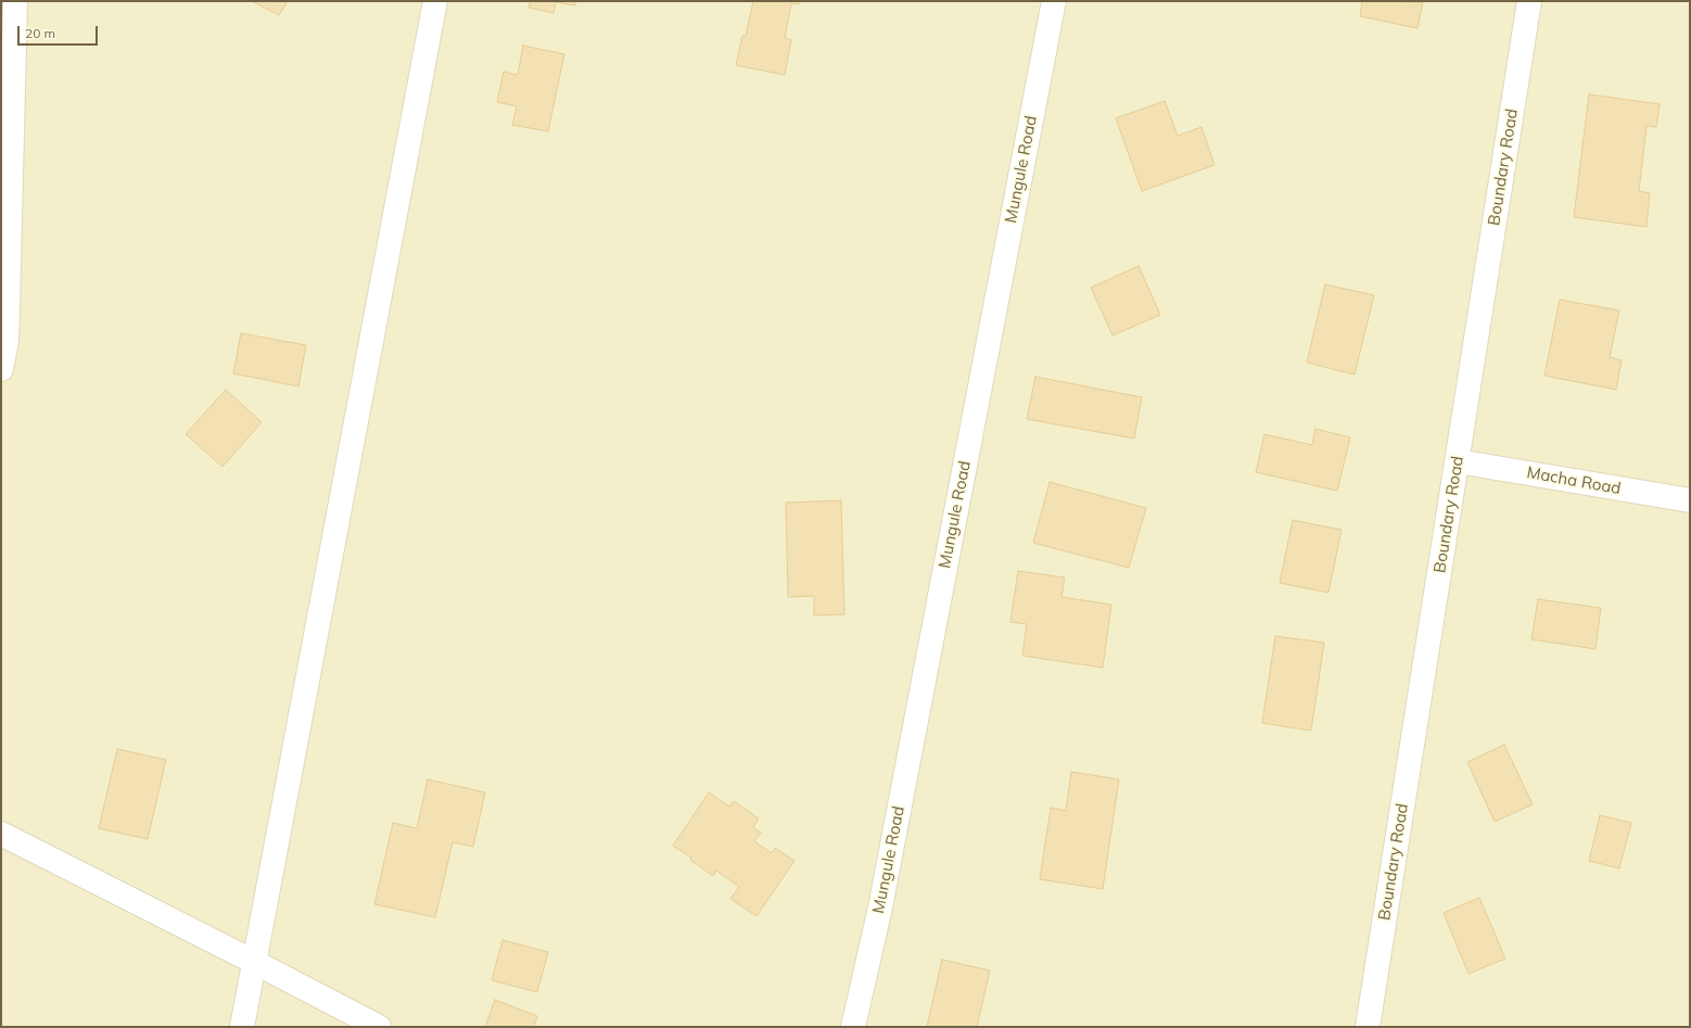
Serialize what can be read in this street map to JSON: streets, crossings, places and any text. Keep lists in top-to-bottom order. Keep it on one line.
{"streets":{"street":["Boundary Road","Mungule Road","Macha Road"]},"crossings":[["Boundary Road","Macha Road"]],"scale_bar":"20 m"}
